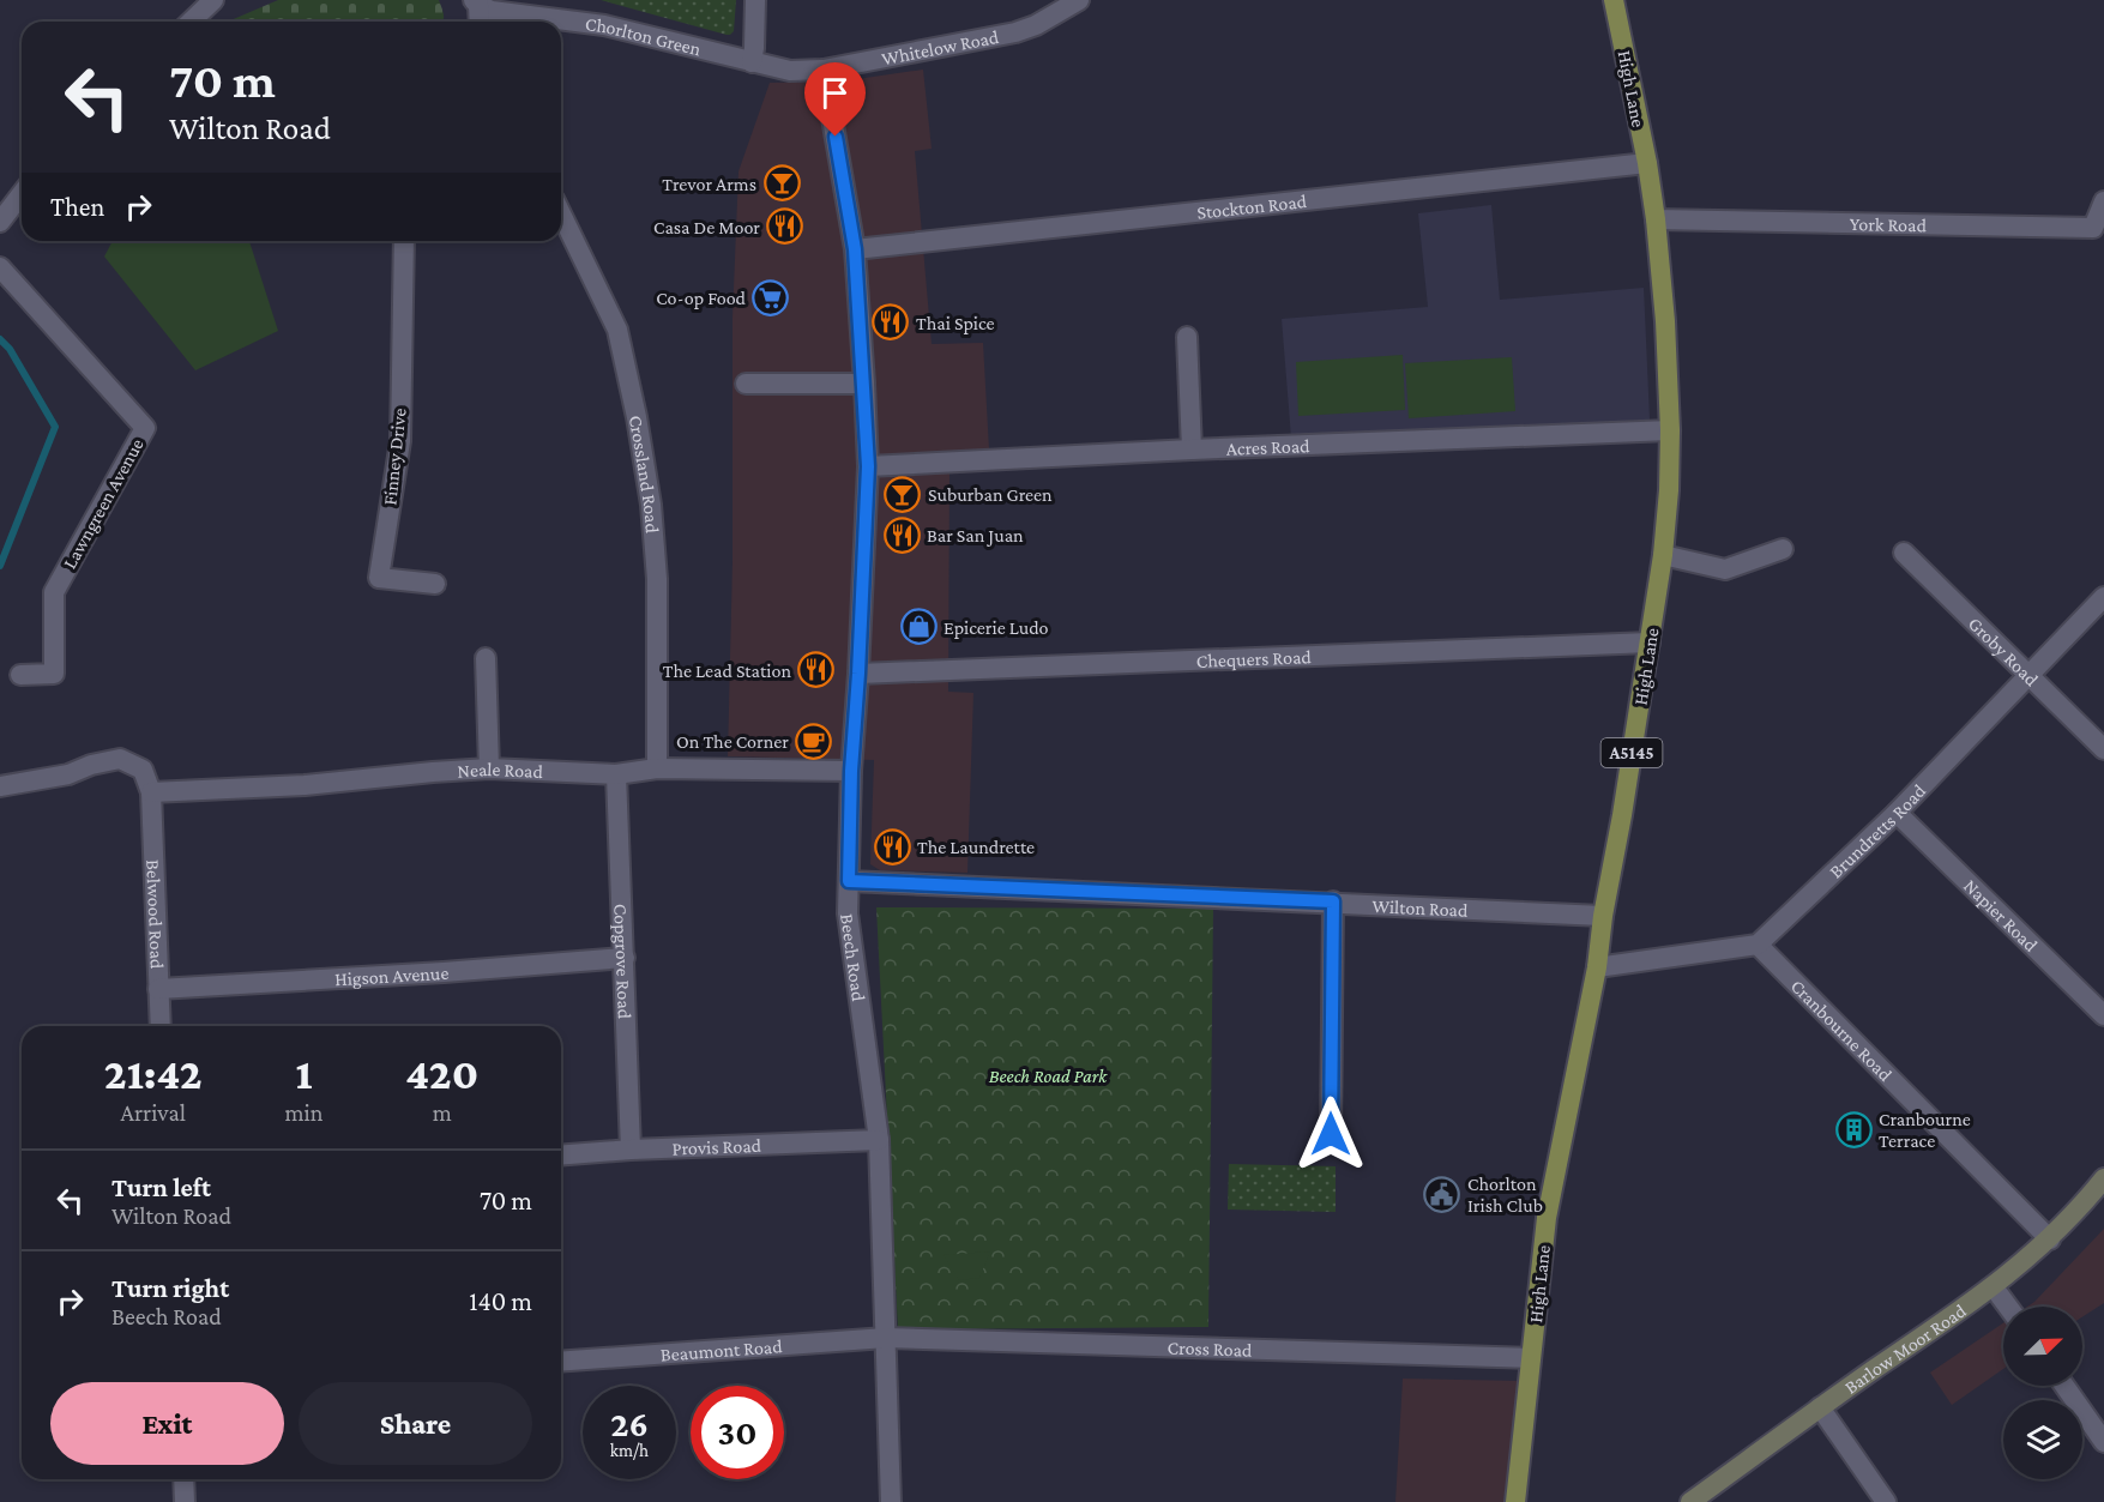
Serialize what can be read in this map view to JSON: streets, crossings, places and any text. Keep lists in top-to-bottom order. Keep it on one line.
{"streets":{"main road":["High Lane","A5145","Barlow Moor Road"],"street":["Chorlton Green","Whitelow Road","Stockton Road","York Road","Acres Road","Finney Drive","Crossland Road","Lawngreen Avenue","Groby Road","Chequers Road","Neale Road","Brundretts Road","Wilton Road","Belwood Road","Napier Road","Beech Road","Copgrove Road","Higson Avenue","Cranbourne Road","Provis Road","Cross Road","Beaumont Road"]},"crossings":[["Chorlton Green","Whitelow Road"],["Whitelow Road","Beech Road"],["High Lane","Stockton Road"],["High Lane","York Road"],["High Lane","Acres Road"],["High Lane","Chequers Road"],["High Lane","Wilton Road"],["High Lane","Cross Road"],["Stockton Road","Beech Road"],["Acres Road","Beech Road"],["Crossland Road","Neale Road"],["Groby Road","Brundretts Road"],["Chequers Road","Beech Road"],["Neale Road","Belwood Road"],["Neale Road","Beech Road"],["Neale Road","Copgrove Road"],["Brundretts Road","Napier Road"],["Brundretts Road","Cranbourne Road"],["Wilton Road","Beech Road"],["Belwood Road","Higson Avenue"],["Beech Road","Provis Road"],["Beech Road","Cross Road"],["Beech Road","Beaumont Road"],["Copgrove Road","Higson Avenue"],["Copgrove Road","Provis Road"],["Cranbourne Road","Barlow Moor Road"],["Cross Road","Beaumont Road"]],"parks":["Beech Road Park"],"places":{"bar":["Trevor Arms","Suburban Green"],"restaurant":["Casa De Moor","Thai Spice","Bar San Juan","The Lead Station","The Laundrette"],"supermarket":["Co-op Food"],"shop":["Epicerie Ludo"],"cafe":["On The Corner"],"building":["Cranbourne Terrace"],"public building":["Chorlton Irish Club"]},"north":"top right","page":{"turn":["70 m","Wilton Road"],"then":"Then","eta":["21:42","Arrival","1","min","420","m"],"list":[{"name":"Turn left","note":"Wilton Road","value":"70 m"},{"name":"Turn right","note":"Beech Road","value":"140 m"}],"buttons":["Exit","Share"],"speed":"26 km/h","limit":"30"}}
